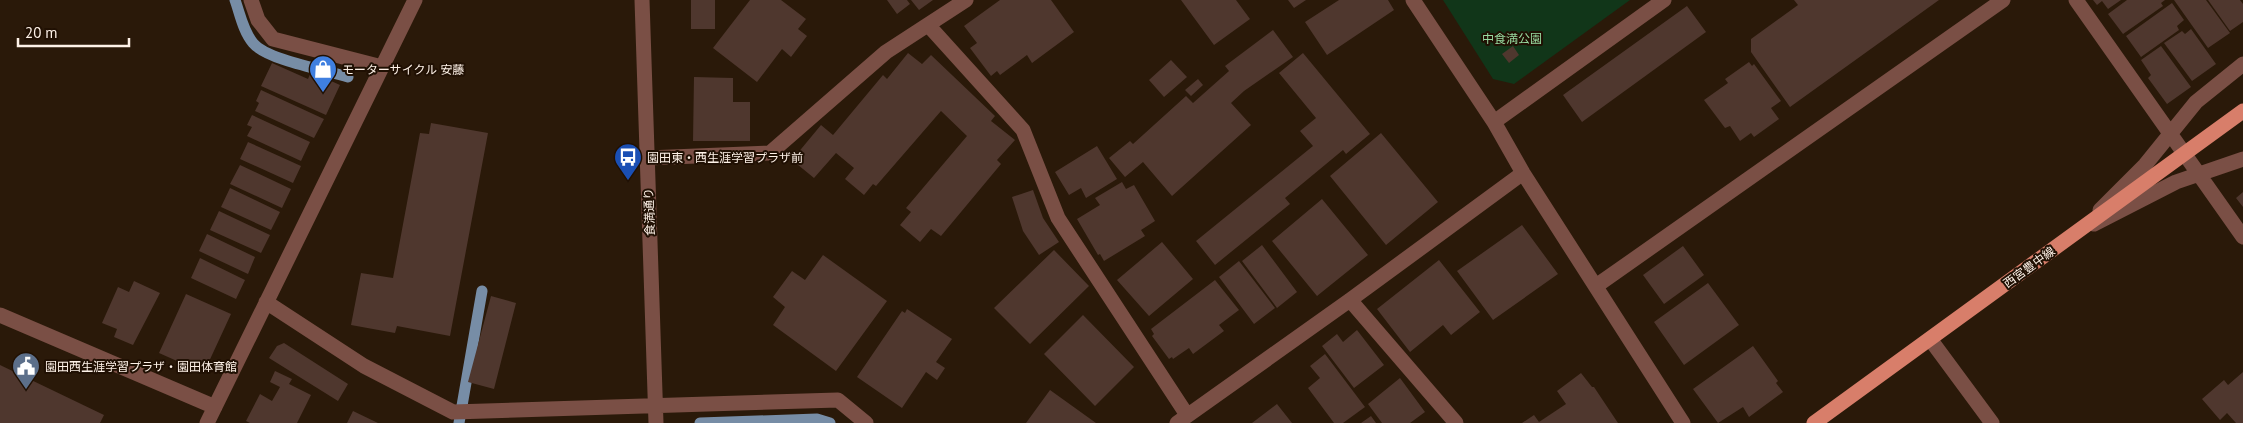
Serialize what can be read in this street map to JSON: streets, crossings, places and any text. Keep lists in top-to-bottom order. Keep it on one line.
{"streets":{"main road":["西宮豊中線"],"street":["食満通り"]},"parks":["中食満公園"],"places":{"shop":["モーターサイクル 安藤"],"bus stop":["園田東・西生涯学習プラザ前"],"public building":["園田西生涯学習プラザ・園田体育館"]},"scale_bar":"20 m"}
